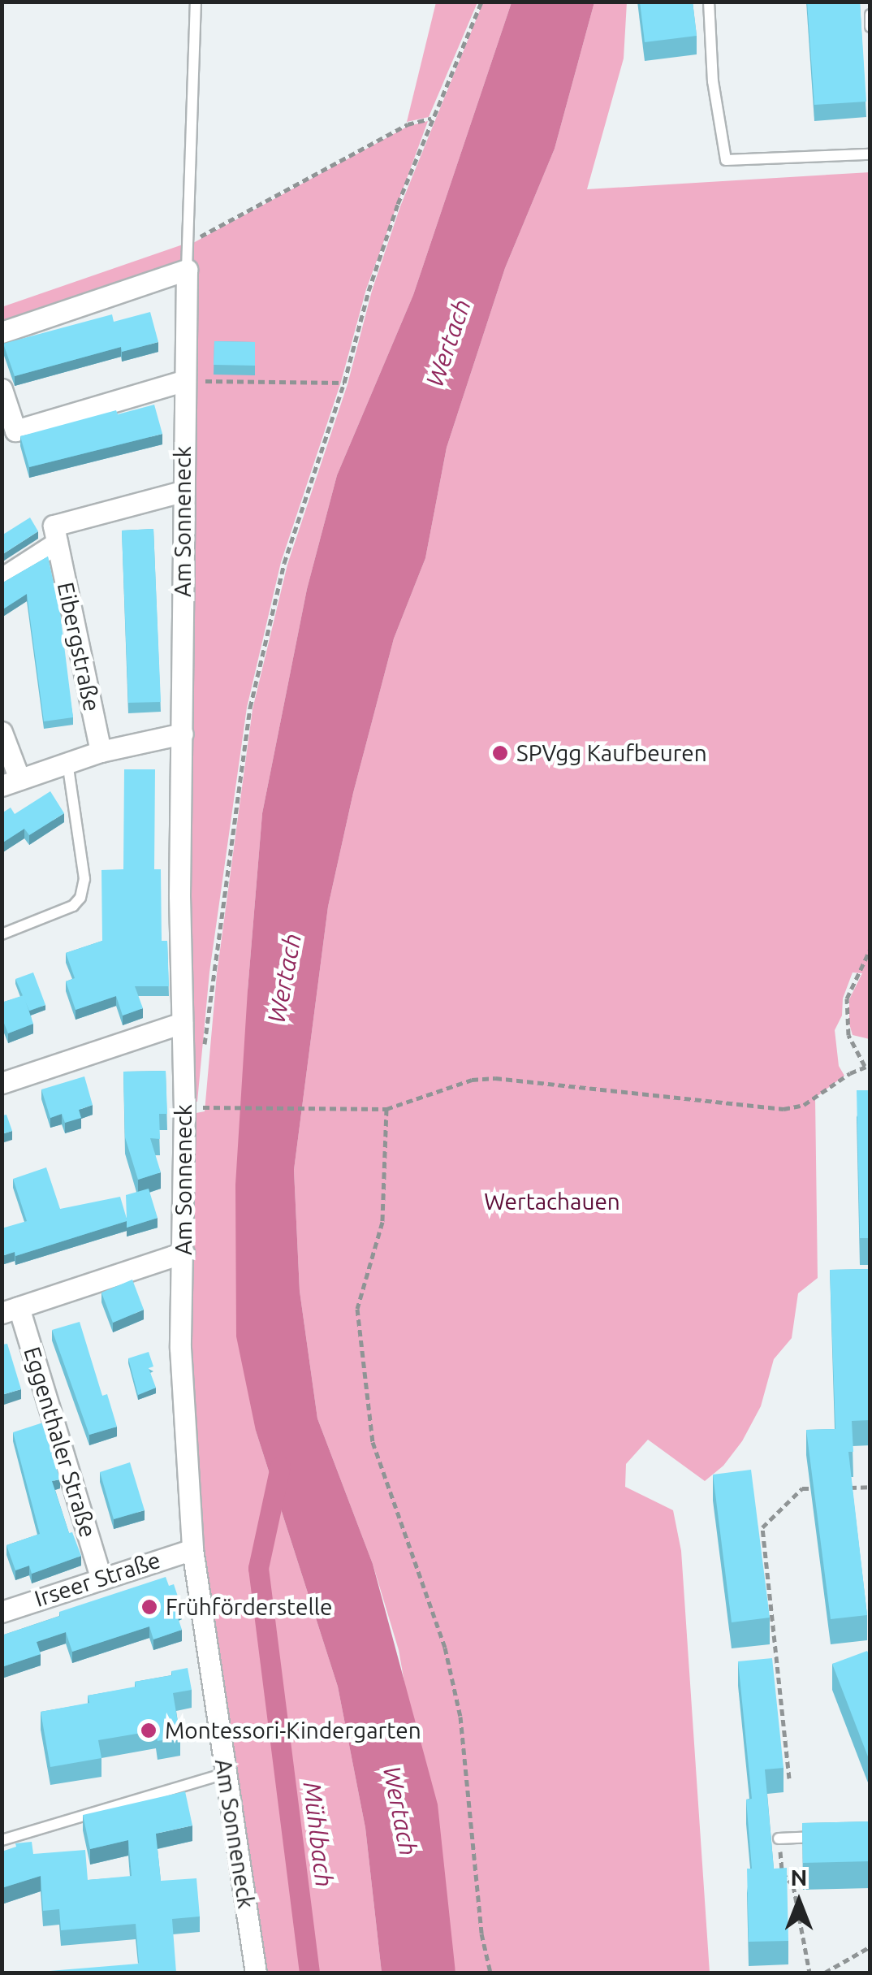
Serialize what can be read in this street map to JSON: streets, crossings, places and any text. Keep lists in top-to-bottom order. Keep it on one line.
{"streets":{"street":["Am Sonneneck","Eibergstraße","Eggenthaler Straße","Irseer Straße"]},"crossings":[["Am Sonneneck","Eibergstraße"],["Am Sonneneck","Irseer Straße"],["Eggenthaler Straße","Irseer Straße"]],"water":["Wertach","Mühlbach"],"parks":["Wertachauen"],"places":["SPVgg Kaufbeuren","Frühförderstelle","Montessori-Kindergarten"],"north":"top"}
